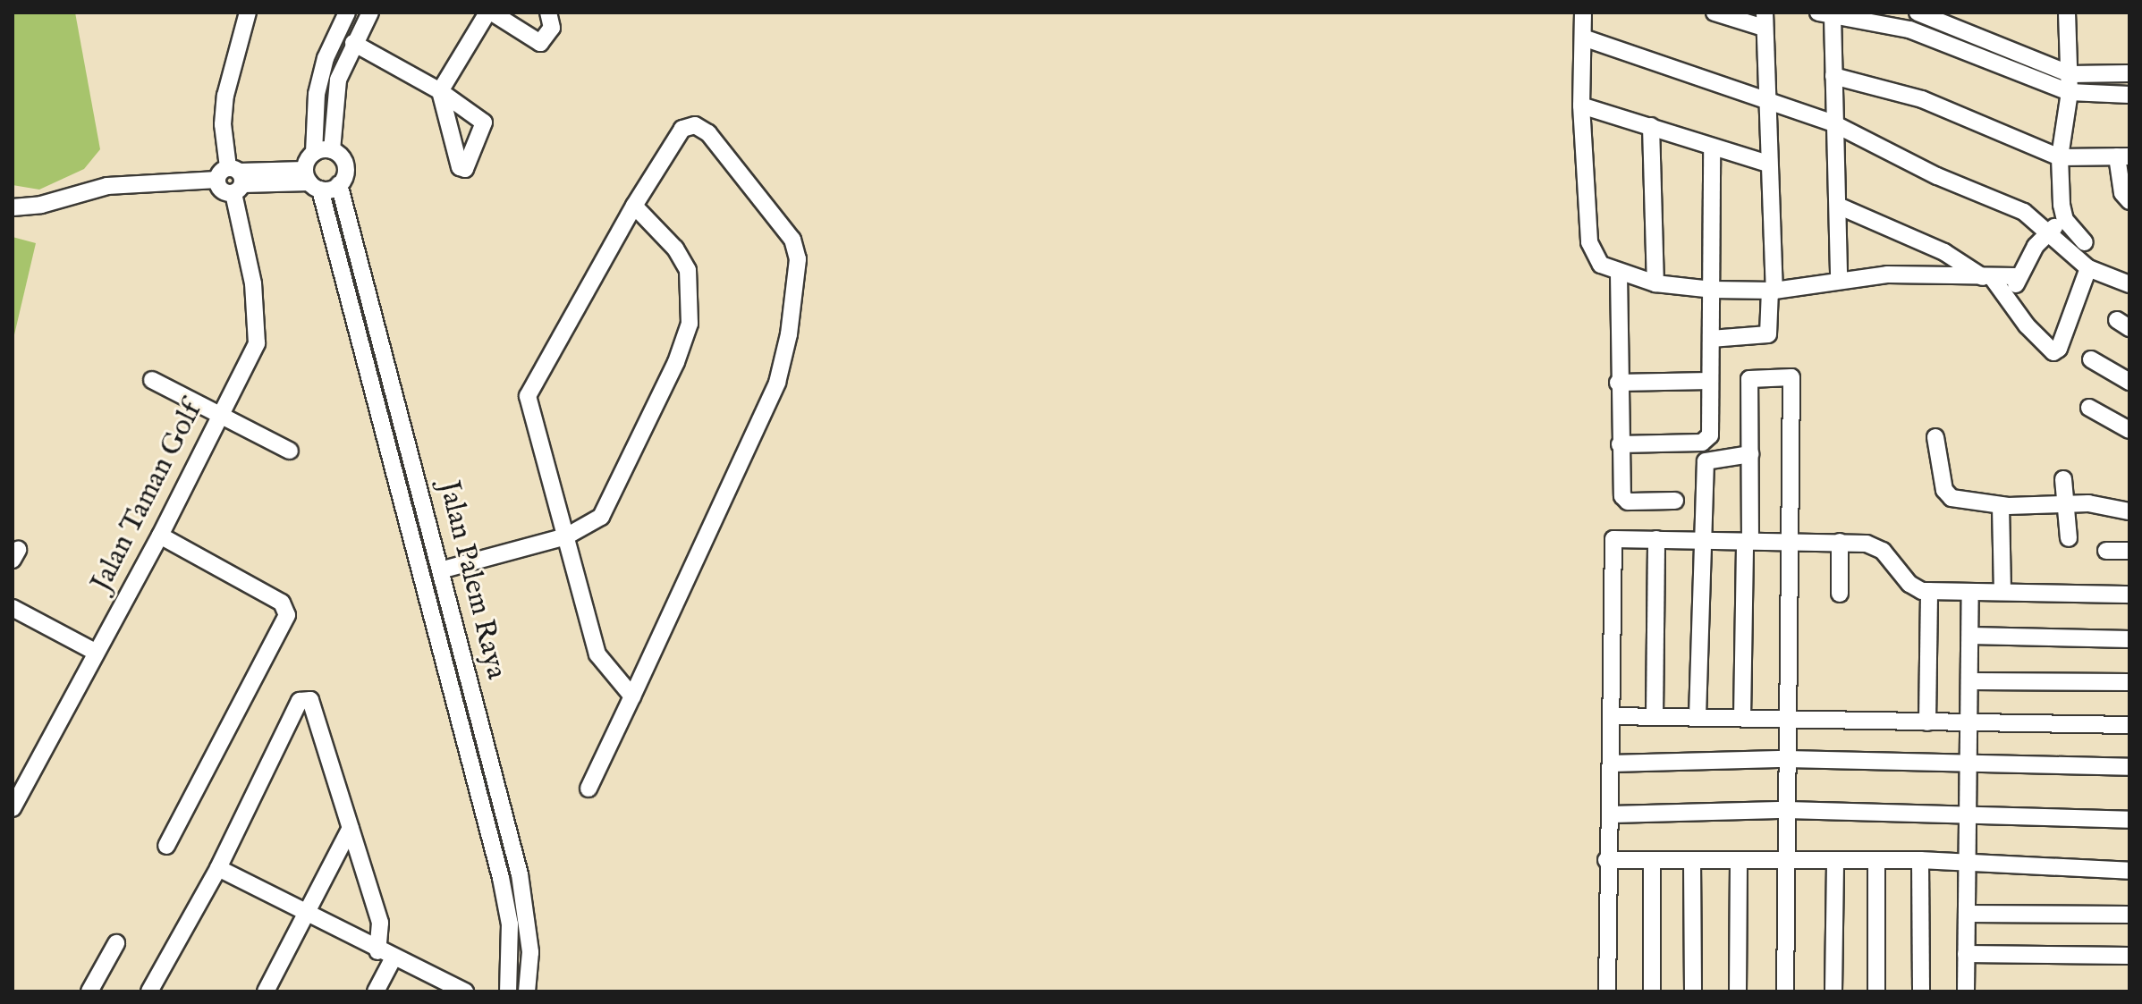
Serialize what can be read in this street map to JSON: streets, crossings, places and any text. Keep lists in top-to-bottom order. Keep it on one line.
{"streets":{"street":["Jalan Taman Golf","Jalan Palem Raya"]}}
